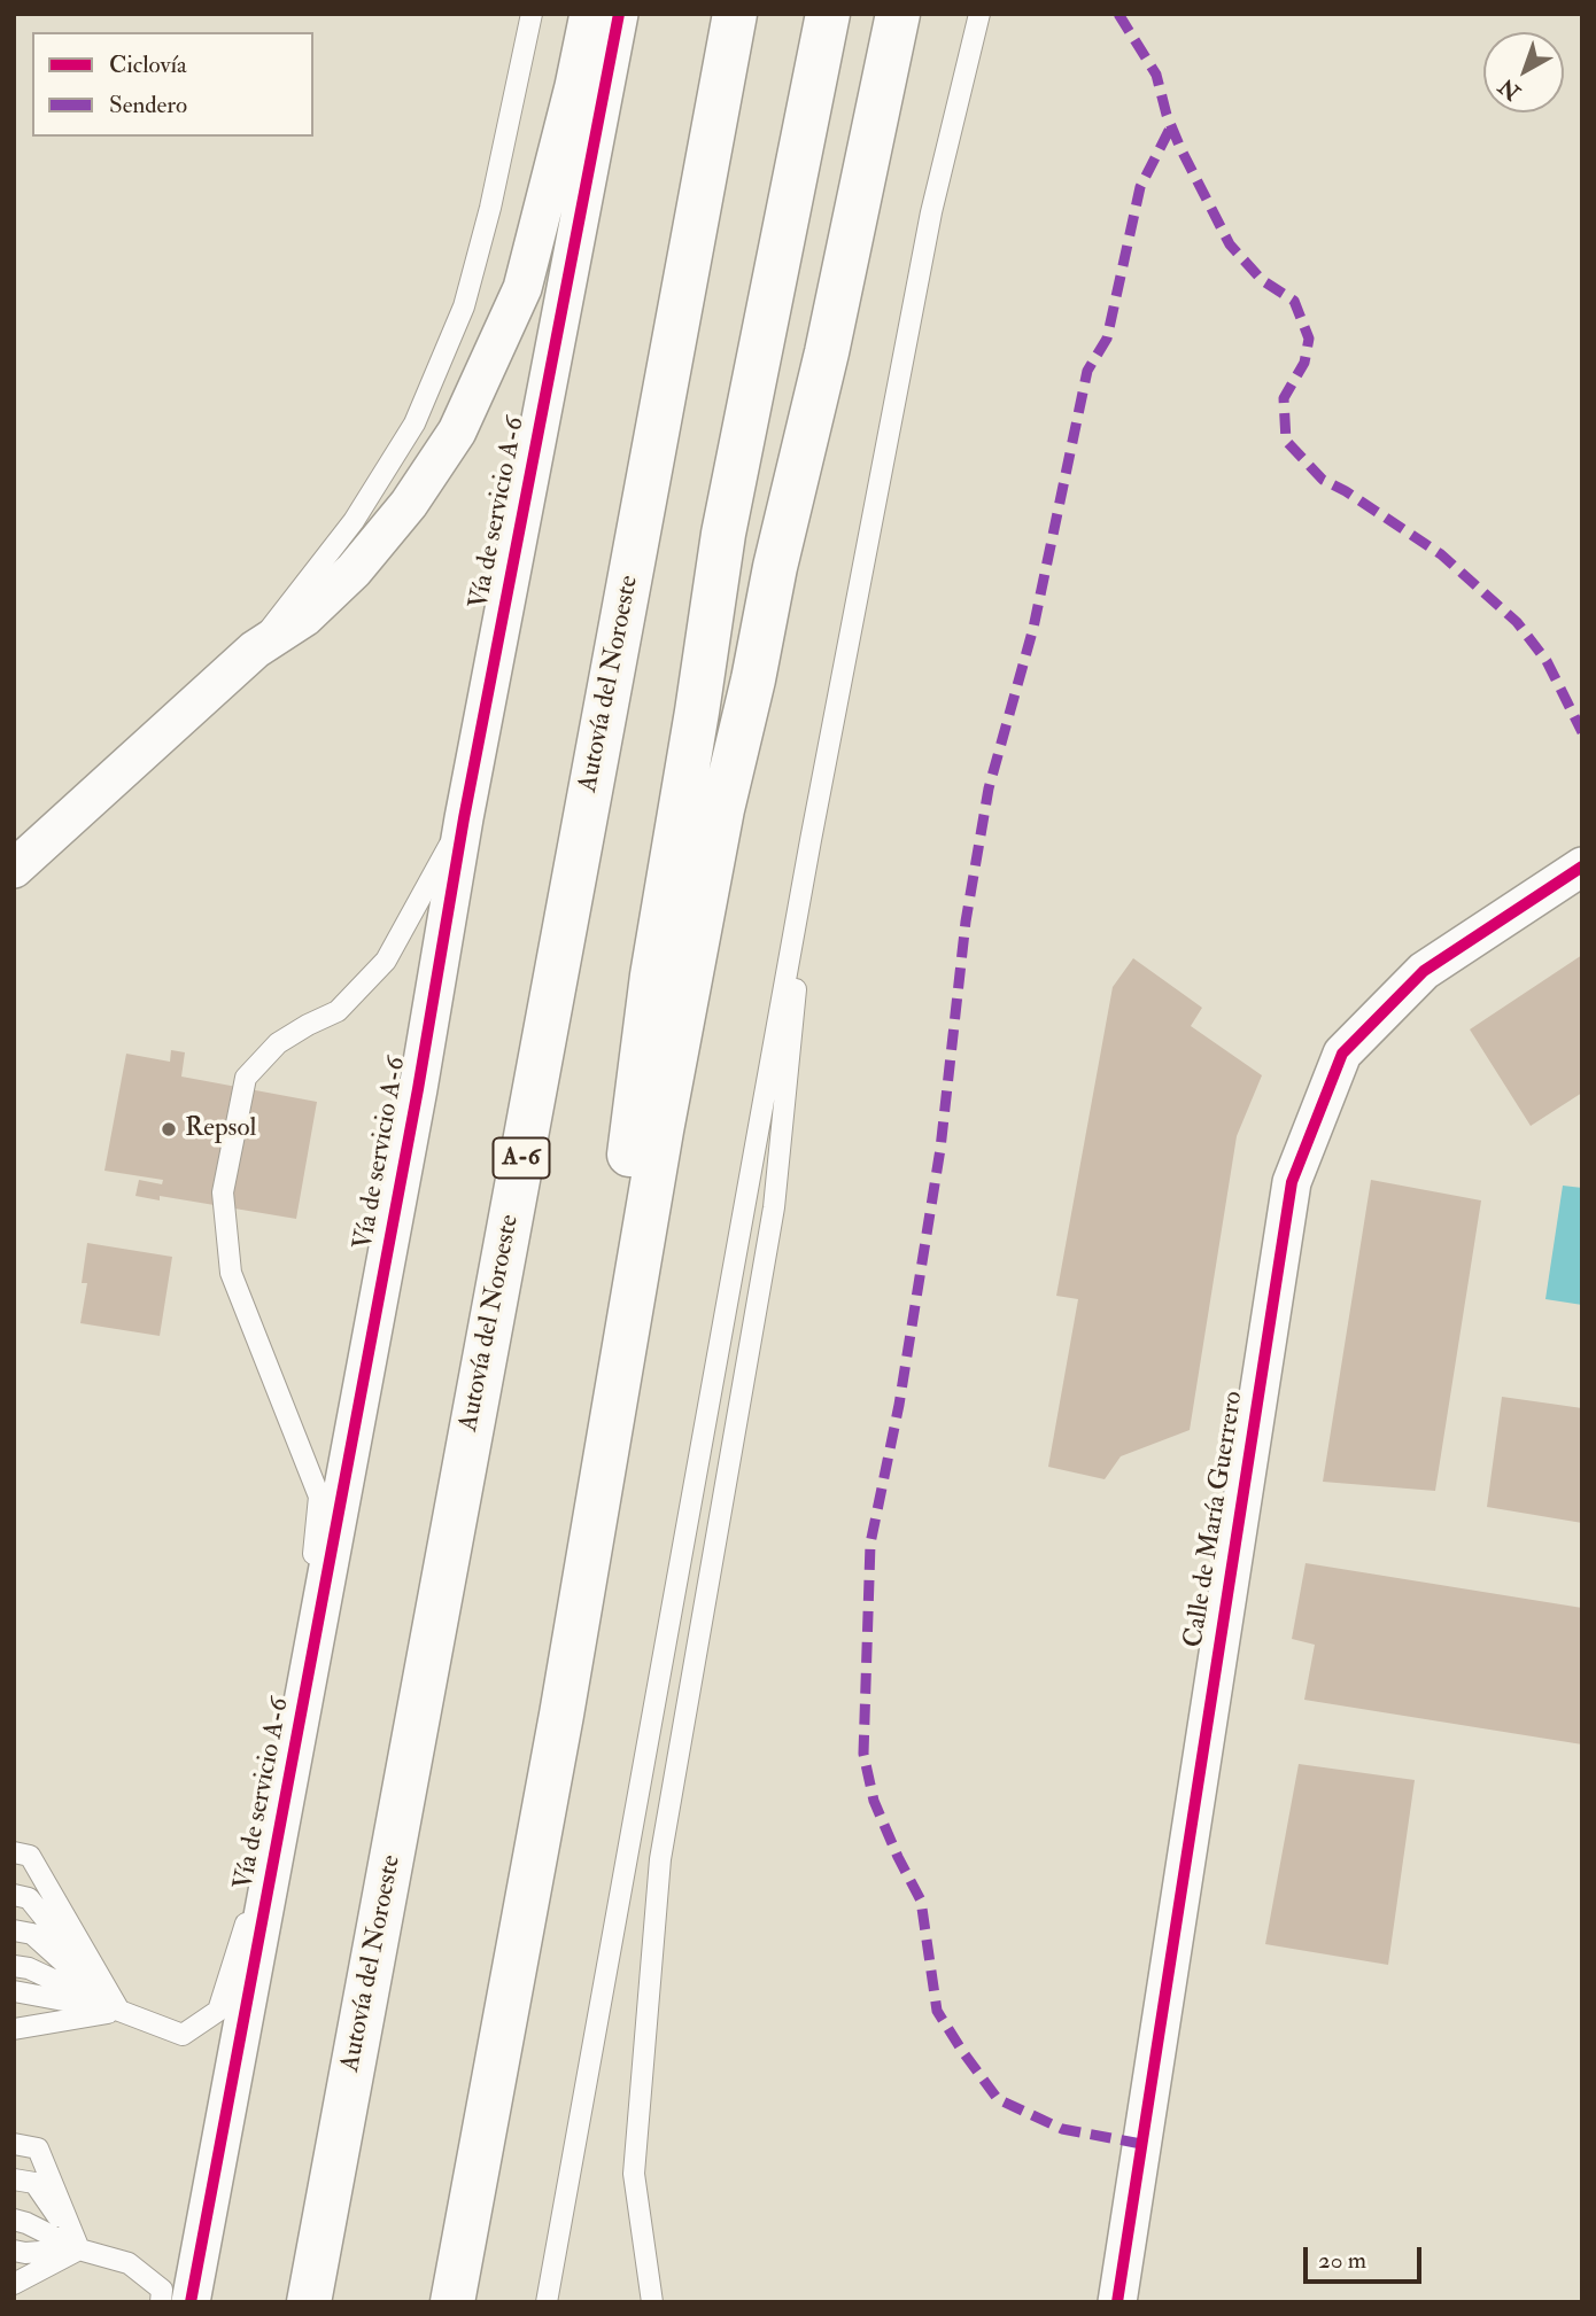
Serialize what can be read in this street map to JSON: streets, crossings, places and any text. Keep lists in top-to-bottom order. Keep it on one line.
{"streets":{"highway":["Autovía del Noroeste","A-6"],"street":["Vía de servicio A-6","Calle de María Guerrero"]},"places":["Repsol"],"legend":["Ciclovía","Sendero"],"scale_bar":"20 m","north":"bottom left"}
